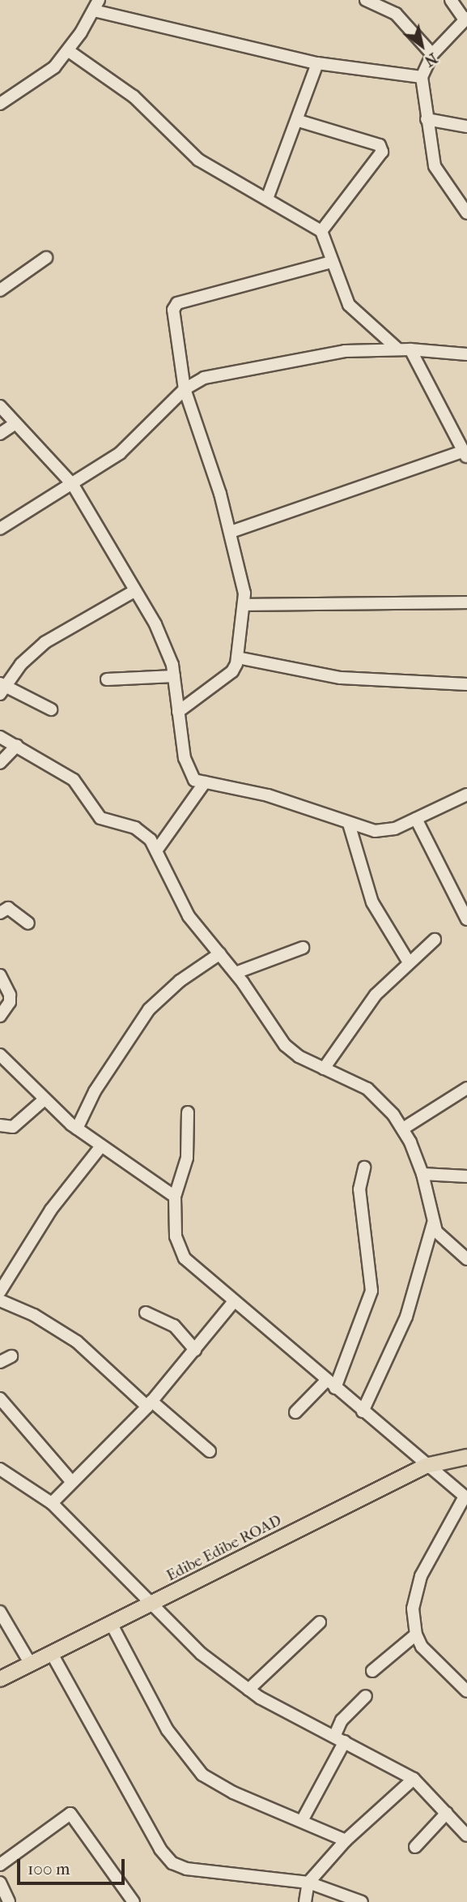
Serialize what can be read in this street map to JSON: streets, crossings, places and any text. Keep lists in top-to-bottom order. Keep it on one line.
{"streets":{"main road":["Edibe Edibe ROAD"]},"scale_bar":"100 m","north":"bottom right"}
